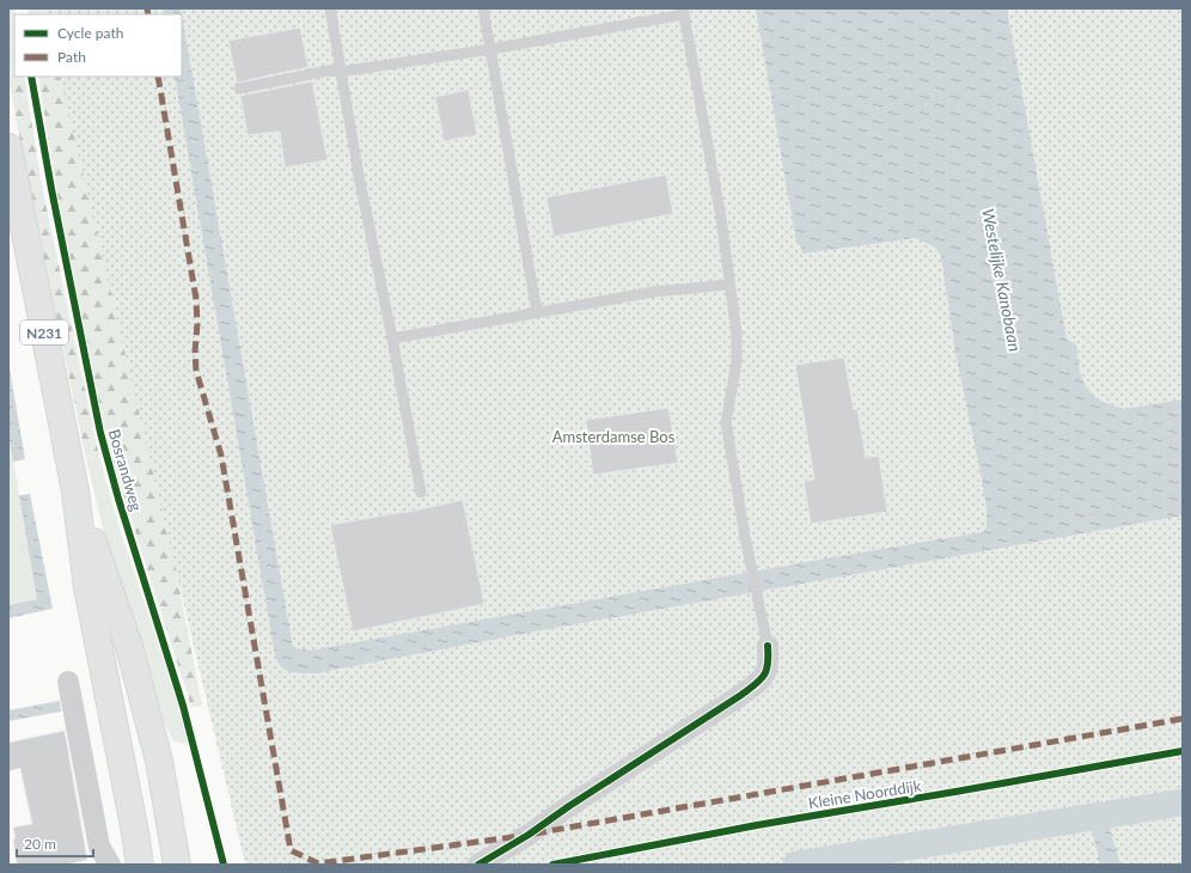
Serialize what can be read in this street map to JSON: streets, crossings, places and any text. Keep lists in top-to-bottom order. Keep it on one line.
{"streets":{"main road":["N231"],"cycle path":["Bosrandweg","Kleine Noorddijk"]},"water":["Westelijke Kanobaan"],"parks":["Amsterdamse Bos"],"legend":["Cycle path","Path"],"scale_bar":"20 m"}
